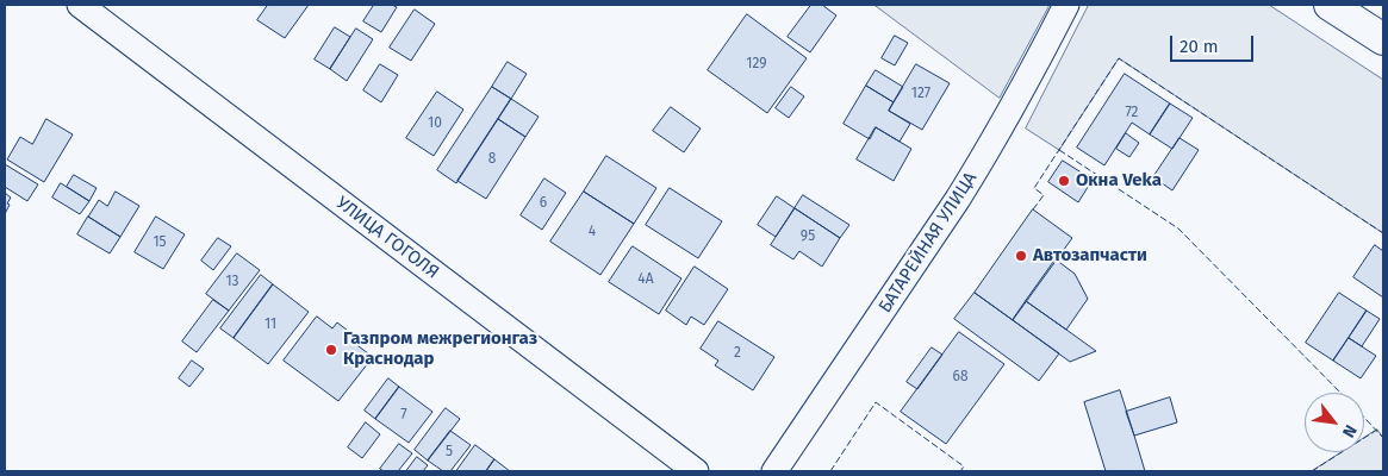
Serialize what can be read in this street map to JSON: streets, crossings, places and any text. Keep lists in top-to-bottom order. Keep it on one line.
{"streets":{"street":["УЛИЦА ГОГОЛЯ","БАТАРЕЙНАЯ УЛИЦА"]},"places":["Окна Veka","Автозапчасти","Газпром межрегионгаз Краснодар"],"house_numbers":["129","127","72","10","8","6","4","95","15","4А","13","11","2","68","7","5"],"scale_bar":"20 m","north":"bottom right"}
